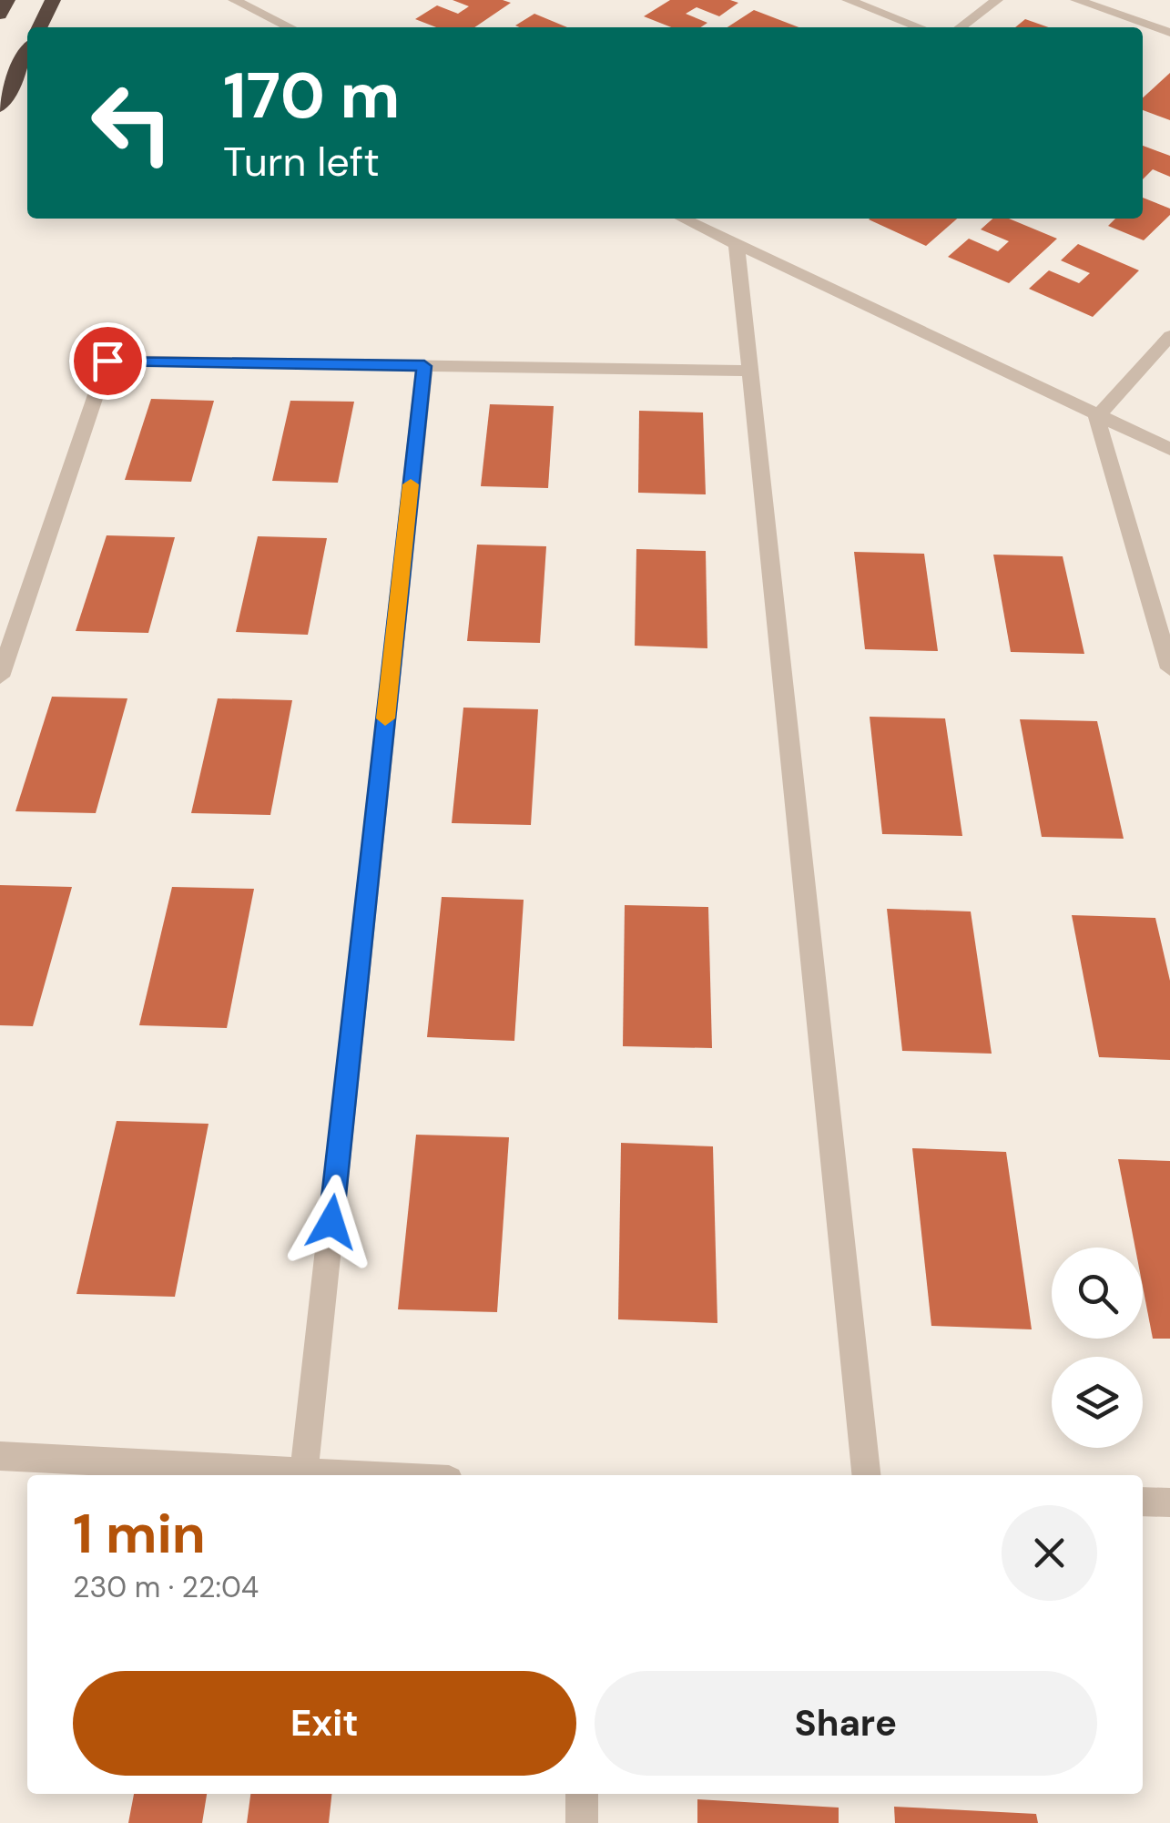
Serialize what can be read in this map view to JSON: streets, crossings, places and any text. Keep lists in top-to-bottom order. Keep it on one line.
{"page":{"turn":["170 m","Turn left"],"heading":["1 min","230 m · 22:04"],"buttons":["Exit","Share"]}}
